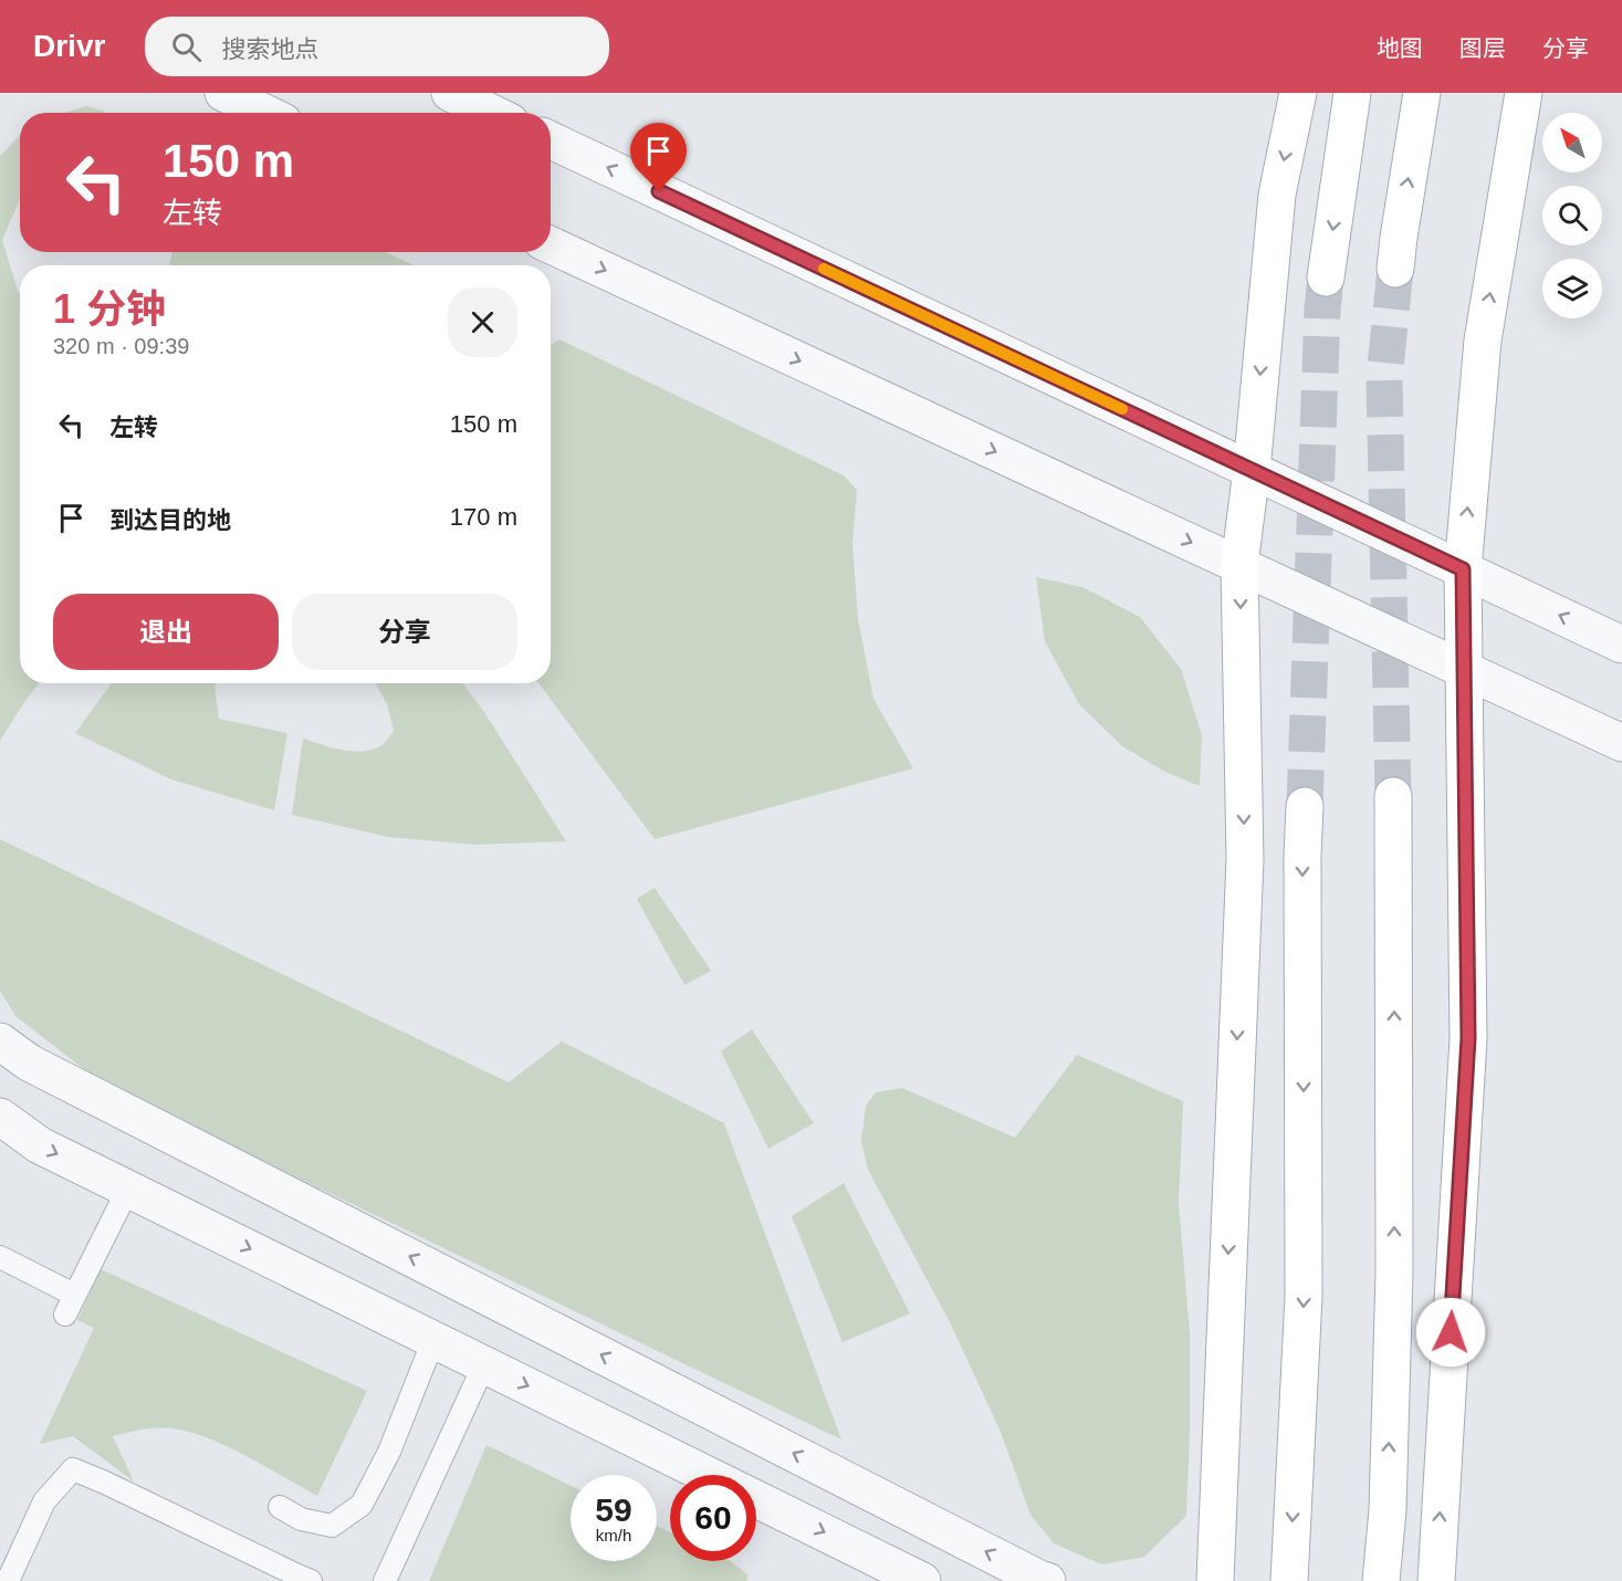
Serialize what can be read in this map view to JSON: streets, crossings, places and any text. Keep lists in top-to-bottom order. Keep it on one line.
{"north":"top left","page":{"header":"Drivr","search":"搜索地点","nav":["地图","图层","分享"],"turn":["150 m","左转"],"heading":["1 分钟","320 m · 09:39"],"list":[{"name":"左转","value":"150 m"},{"name":"到达目的地","value":"170 m"}],"buttons":["退出","分享"],"speed":"59 km/h","limit":"60"}}
